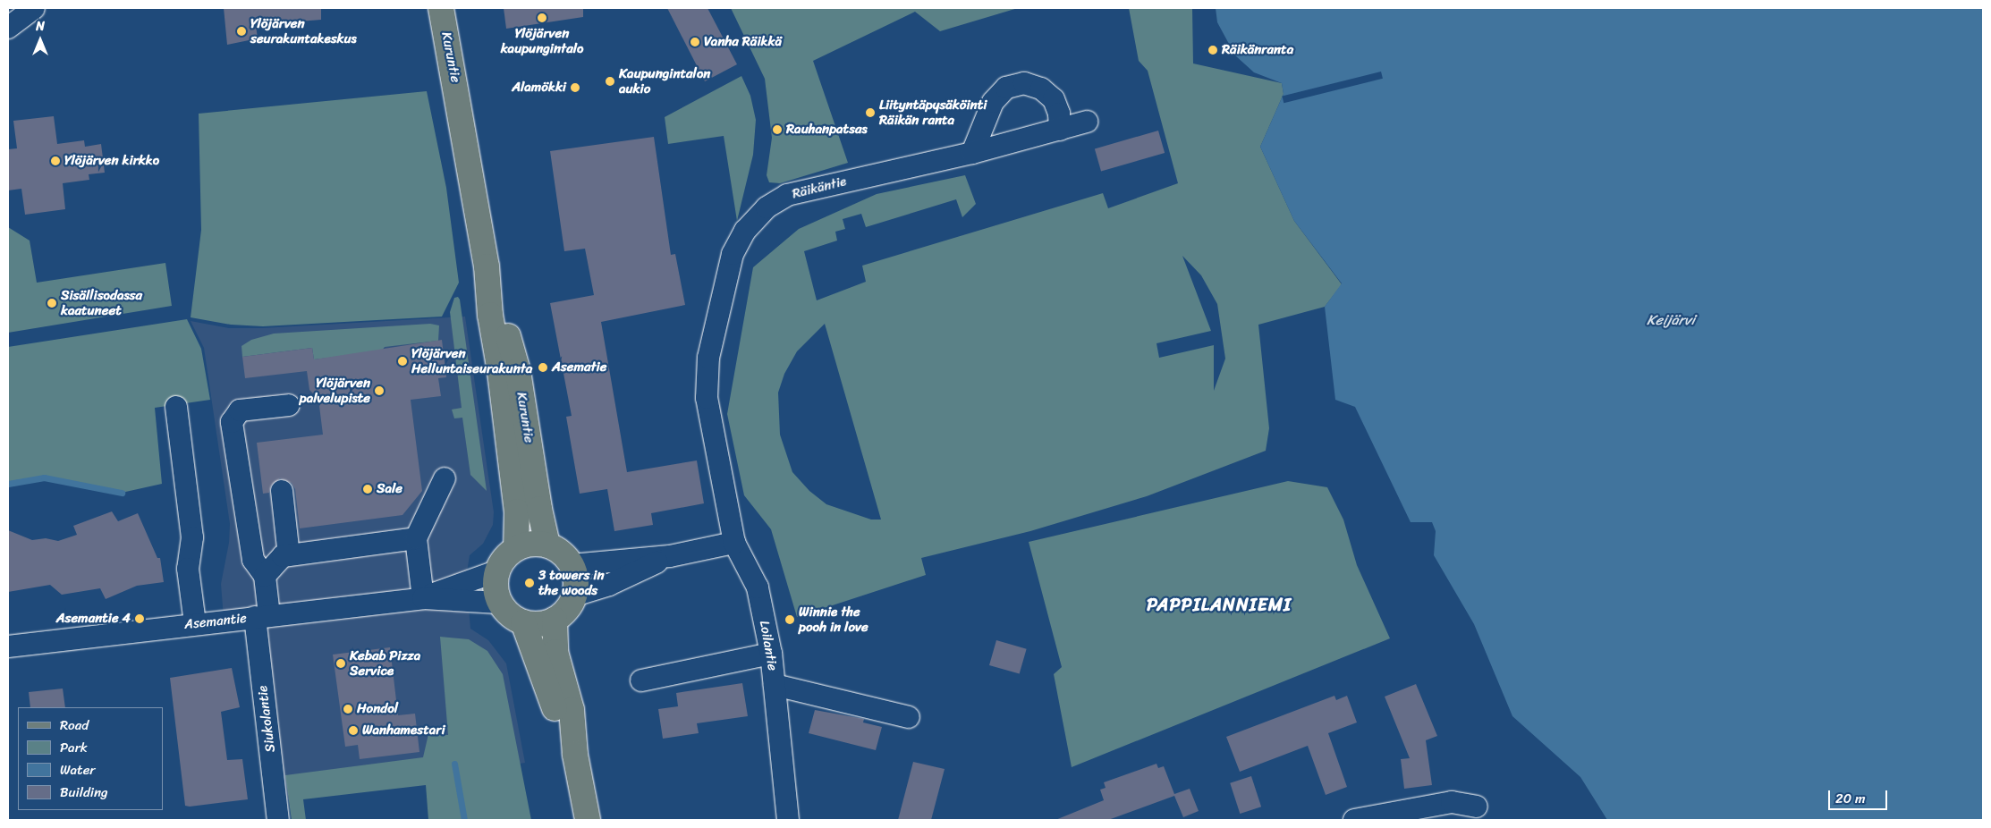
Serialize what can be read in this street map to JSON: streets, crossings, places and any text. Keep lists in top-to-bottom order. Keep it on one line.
{"streets":{"main road":["Kuruntie"],"street":["Räikäntie","Asemantie","Loilantie","Siukolantie"]},"crossings":[["Kuruntie","Asemantie"],["Räikäntie","Loilantie"],["Asemantie","Siukolantie"]],"districts":["PAPPILANNIEMI"],"water":["Keijärvi"],"places":["Ylöjärven kaupungintalo","Ylöjärven seurakuntakeskus","Vanha Räikkä","Räikänranta","Kaupungintalon aukio","Alamökki","Liityntäpysäköinti Räikän ranta","Rauhanpatsas","Ylöjärven kirkko","Sisällisodassa kaatuneet","Ylöjärven Helluntaiseurakunta","Asematie","Ylöjärven palvelupiste","Sale","3 towers in the woods","Asemantie 4","Winnie the pooh in love","Kebab Pizza Service","Hondol","Wanhamestari"],"legend":["Road","Park","Water","Building"],"scale_bar":"20 m","north":"top"}
